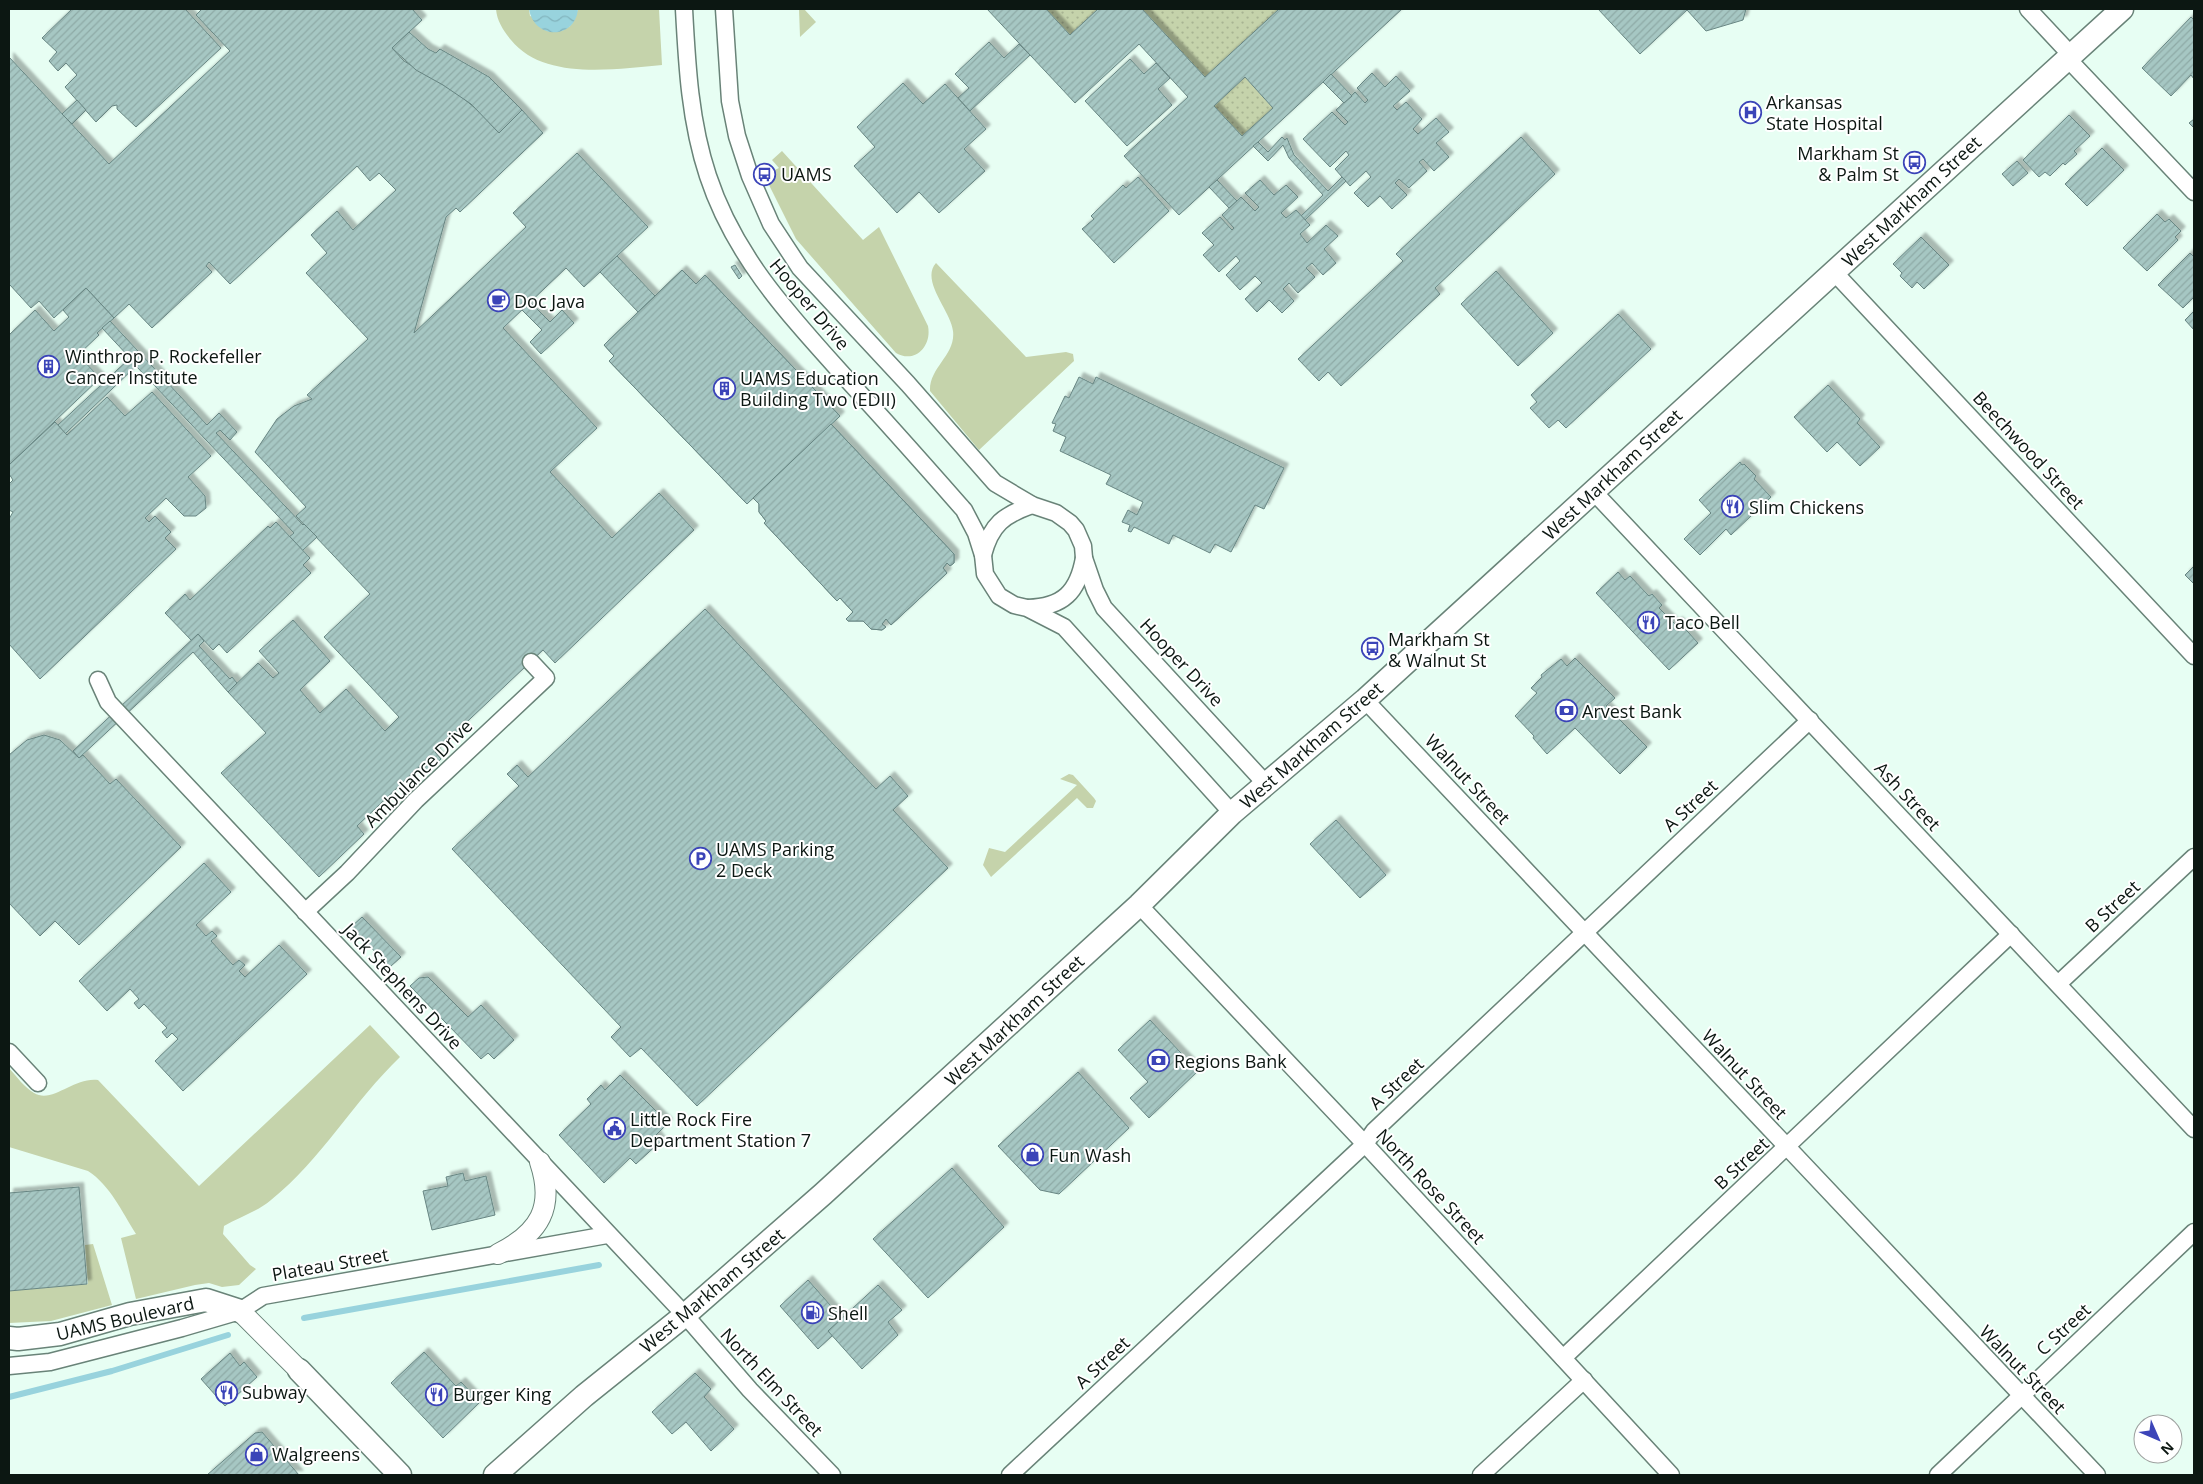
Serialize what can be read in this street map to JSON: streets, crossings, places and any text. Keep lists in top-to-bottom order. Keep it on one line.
{"streets":{"main road":["West Markham Street","UAMS Boulevard"],"street":["Hooper Drive","Beechwood Street","Ambulance Drive","Walnut Street","Ash Street","A Street","B Street","Jack Stephens Drive","North Rose Street","Plateau Street","C Street","North Elm Street"]},"crossings":[["West Markham Street","Hooper Drive"],["West Markham Street","Beechwood Street"],["West Markham Street","Walnut Street"],["West Markham Street","Ash Street"],["West Markham Street","Jack Stephens Drive"],["West Markham Street","North Rose Street"],["West Markham Street","North Elm Street"],["Ambulance Drive","Jack Stephens Drive"],["Walnut Street","A Street"],["Walnut Street","B Street"],["Walnut Street","C Street"],["Ash Street","A Street"],["Ash Street","B Street"],["A Street","North Rose Street"],["B Street","North Rose Street"],["Jack Stephens Drive","Plateau Street"],["Jack Stephens Drive","North Elm Street"],["Plateau Street","UAMS Boulevard"]],"places":{"hospital":["Arkansas State Hospital"],"bus stop":["Markham St & Palm St","UAMS","Markham St & Walnut St"],"cafe":["Doc Java"],"building":["Winthrop P. Rockefeller Cancer Institute","UAMS Education Building Two (EDII)"],"restaurant":["Slim Chickens","Taco Bell","Subway","Burger King"],"bank":["Arvest Bank","Regions Bank"],"parking":["UAMS Parking 2 Deck"],"public building":["Little Rock Fire Department Station 7"],"shop":["Fun Wash","Walgreens"],"fuel station":["Shell"]},"north":"bottom right"}
